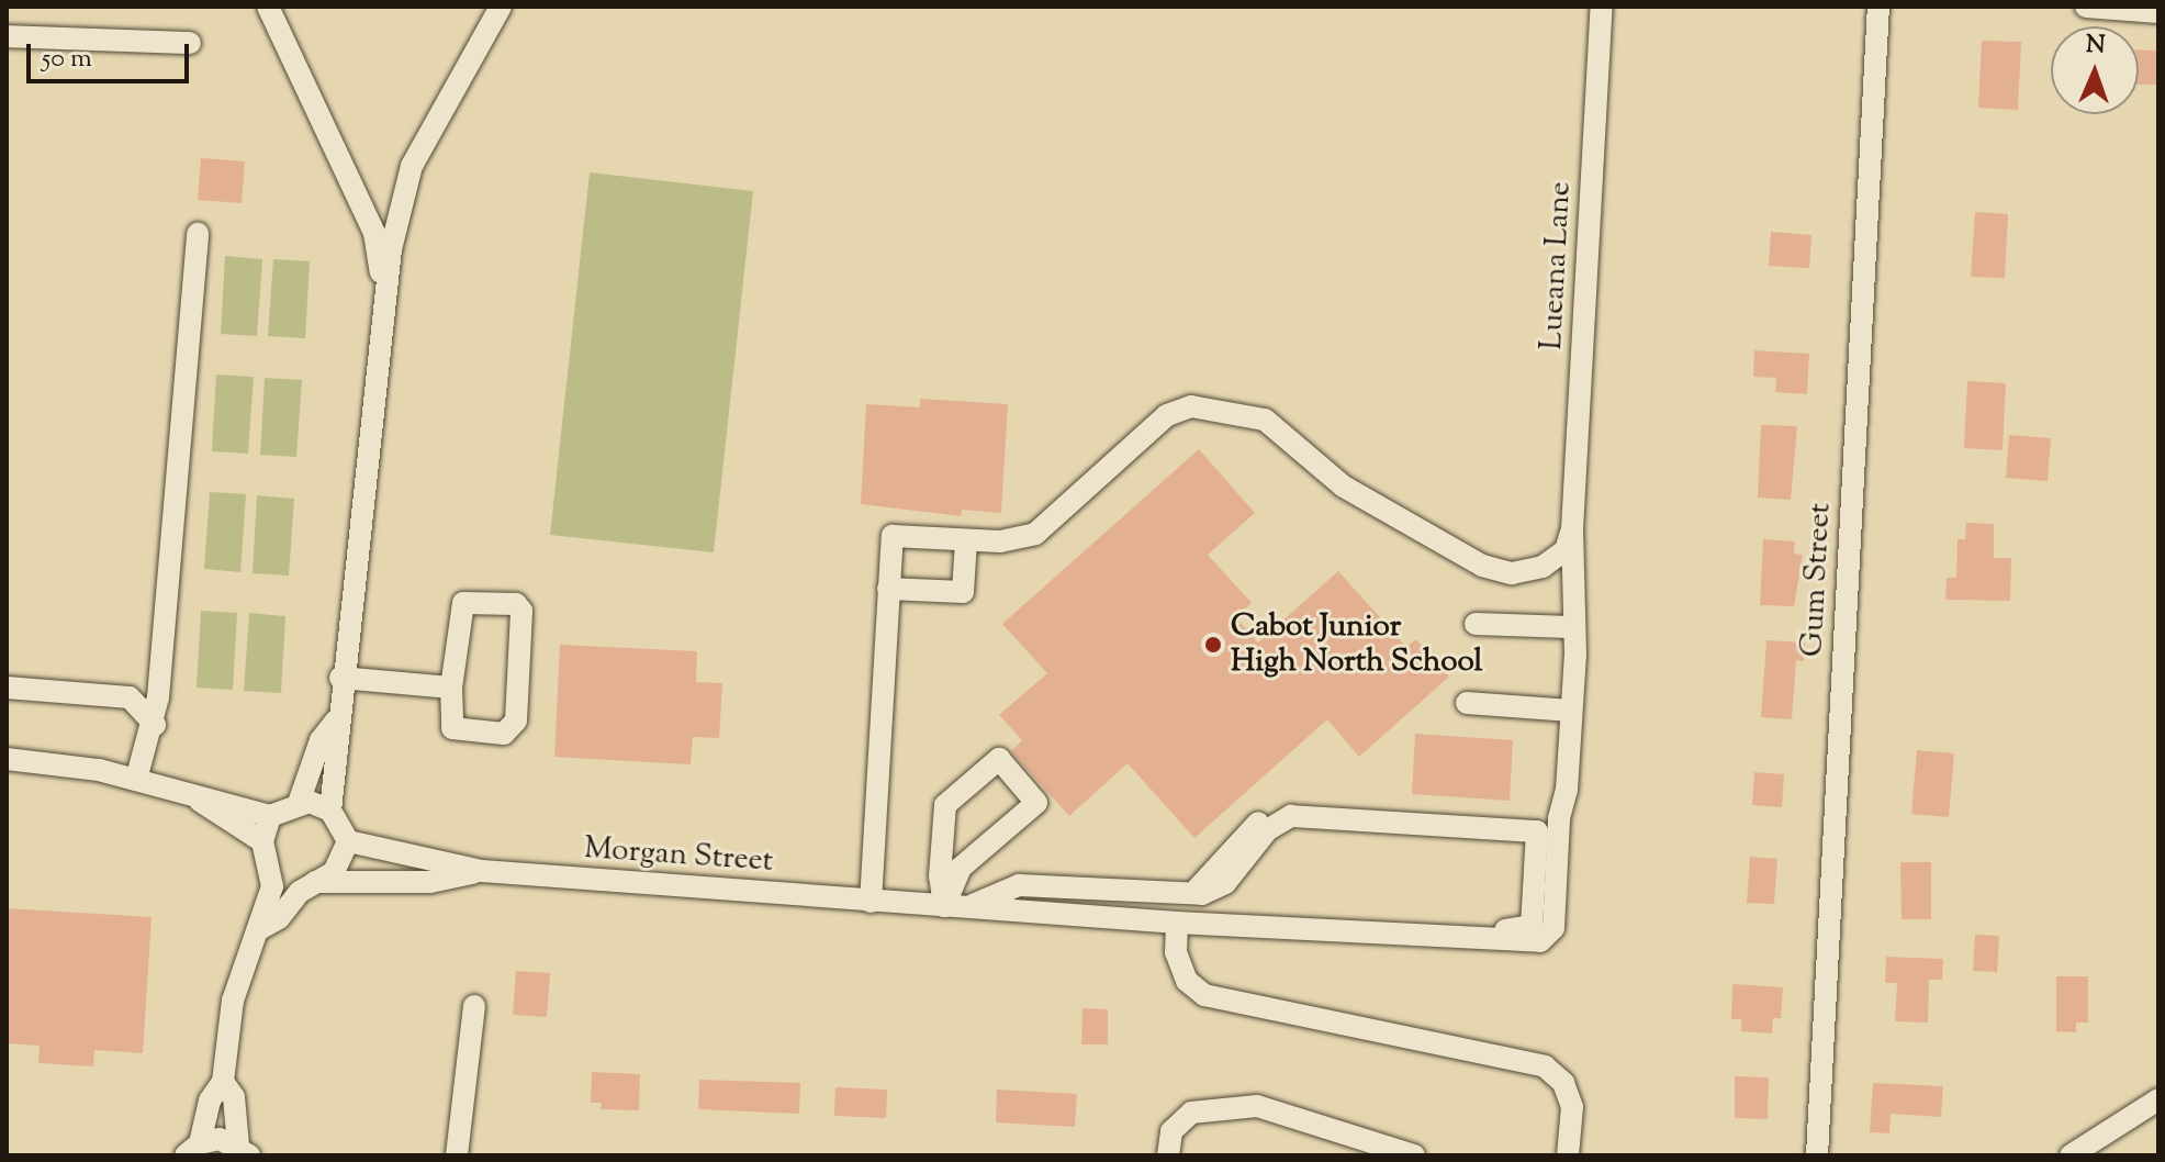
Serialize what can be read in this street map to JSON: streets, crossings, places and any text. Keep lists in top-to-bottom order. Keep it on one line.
{"streets":{"street":["Lueana Lane","Gum Street","Morgan Street"]},"crossings":[["Lueana Lane","Morgan Street"]],"places":["Cabot Junior High North School"],"scale_bar":"50 m","north":"top"}
